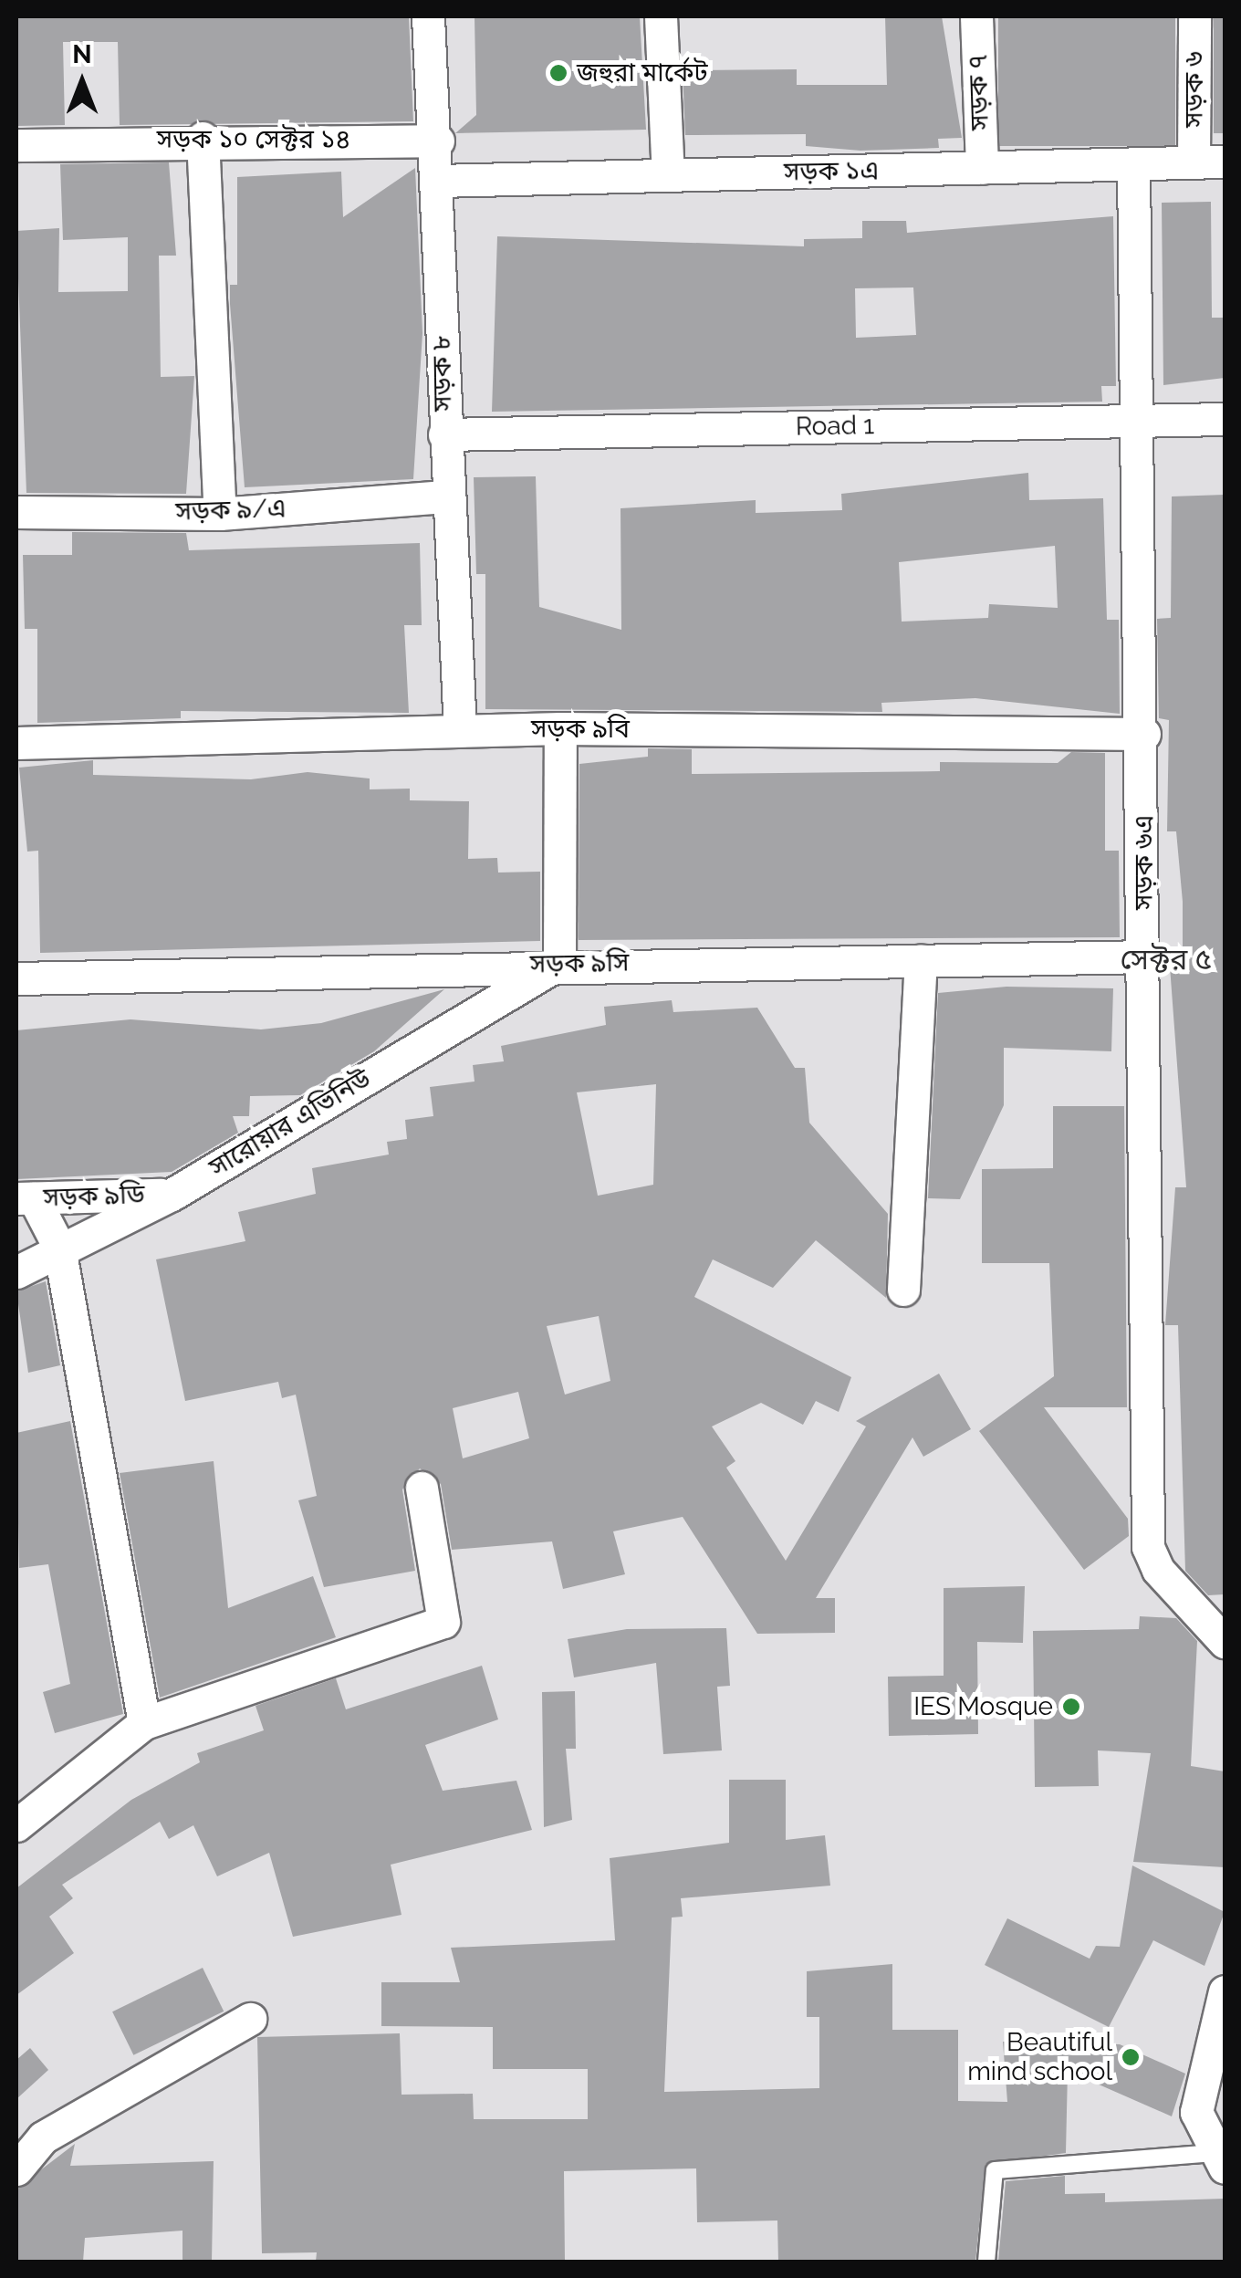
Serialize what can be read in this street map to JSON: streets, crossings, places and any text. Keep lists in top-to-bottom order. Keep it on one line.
{"streets":{"street":["সড়ক ৬","সড়ক ৭","সড়ক ১০ সেক্টর ১৪","সড়ক ১এ","সড়ক ৮","Road 1","সড়ক ৯/এ","সড়ক ৯বি","সড়ক ৬এ","সড়ক ৯সি","সারোয়ার এভিনিউ","সড়ক ৯ডি"]},"crossings":[["সড়ক ৬","সড়ক ১এ"],["সড়ক ৭","সড়ক ১এ"],["সড়ক ১০ সেক্টর ১৪","সড়ক ৮"],["সড়ক ১এ","সড়ক ৮"],["সড়ক ১এ","সড়ক ৬এ"],["সড়ক ৮","Road 1"],["সড়ক ৮","সড়ক ৯/এ"],["সড়ক ৮","সড়ক ৯বি"],["Road 1","সড়ক ৬এ"],["সড়ক ৯বি","সড়ক ৬এ"],["সড়ক ৬এ","সড়ক ৯সি"],["সড়ক ৯সি","সারোয়ার এভিনিউ"],["সারোয়ার এভিনিউ","সড়ক ৯ডি"]],"districts":["সেক্টর ৫"],"places":["জহুরা মার্কেট","IES Mosque","Beautiful mind school"],"north":"top"}
